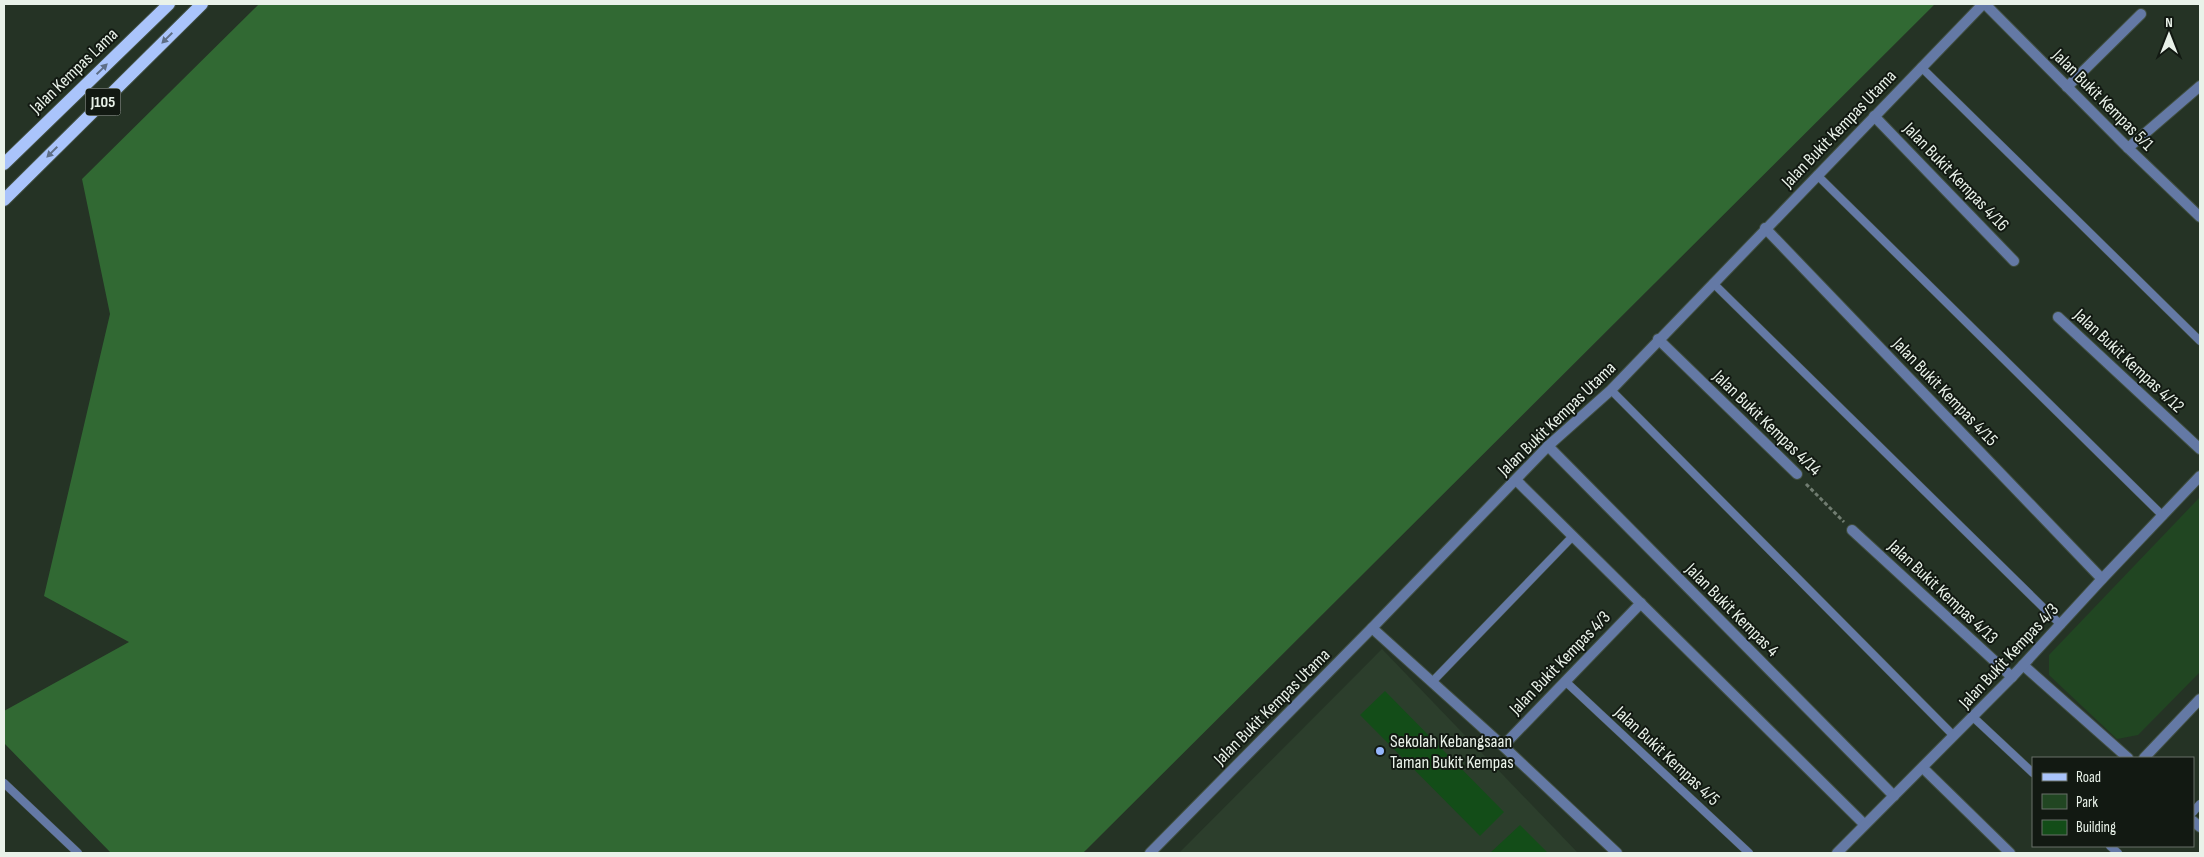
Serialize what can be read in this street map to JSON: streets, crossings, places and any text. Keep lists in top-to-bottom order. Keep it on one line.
{"streets":{"main road":["Jalan Kempas Lama","J105"],"street":["Jalan Bukit Kempas 5/1","Jalan Bukit Kempas Utama","Jalan Bukit Kempas 4/16","Jalan Bukit Kempas 4/12","Jalan Bukit Kempas 4/15","Jalan Bukit Kempas 4/14","Jalan Bukit Kempas 4/13","Jalan Bukit Kempas 4","Jalan Bukit Kempas 4/3"],"lane":["Jalan Bukit Kempas 4/5"]},"crossings":[["Jalan Bukit Kempas 5/1","Jalan Bukit Kempas Utama"],["Jalan Bukit Kempas Utama","Jalan Bukit Kempas 4/16"],["Jalan Bukit Kempas Utama","Jalan Bukit Kempas 4/15"],["Jalan Bukit Kempas Utama","Jalan Bukit Kempas 4/14"],["Jalan Bukit Kempas Utama","Jalan Bukit Kempas 4"],["Jalan Bukit Kempas 4/15","Jalan Bukit Kempas 4/3"],["Jalan Bukit Kempas 4/14","Jalan Bukit Kempas 4/13"],["Jalan Bukit Kempas 4/13","Jalan Bukit Kempas 4/3"],["Jalan Bukit Kempas 4","Jalan Bukit Kempas 4/3"],["Jalan Bukit Kempas 4/3","Jalan Bukit Kempas 4/5"]],"places":["Sekolah Kebangsaan Taman Bukit Kempas"],"legend":["Road","Park","Building"],"north":"top"}
